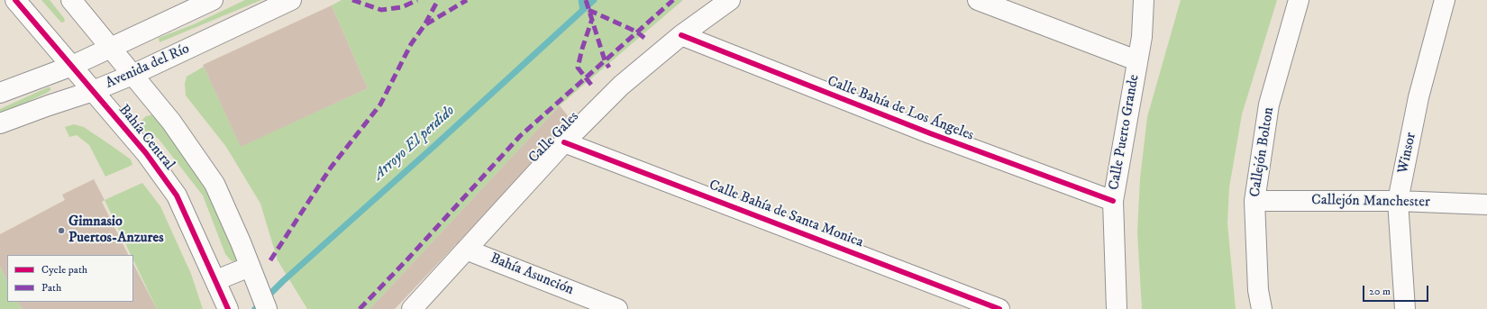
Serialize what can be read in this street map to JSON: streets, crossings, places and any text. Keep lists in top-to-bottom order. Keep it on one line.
{"streets":{"street":["Avenida del Río","Calle Bahía de Los Ángeles","Calle Puerto Grande","Bahía Central","Calle Gales","Callejón Bolton","Winsor","Callejón Manchester","Calle Bahía de Santa Monica","Bahía Asunción"]},"crossings":[["Avenida del Río","Bahía Central"],["Calle Bahía de Los Ángeles","Calle Puerto Grande"],["Calle Bahía de Los Ángeles","Calle Gales"],["Calle Gales","Calle Bahía de Santa Monica"],["Calle Gales","Bahía Asunción"],["Callejón Bolton","Callejón Manchester"],["Winsor","Callejón Manchester"]],"water":["Arroyo El perdido"],"places":["Gimnasio Puertos-Anzures"],"legend":["Cycle path","Path"],"scale_bar":"20 m"}
